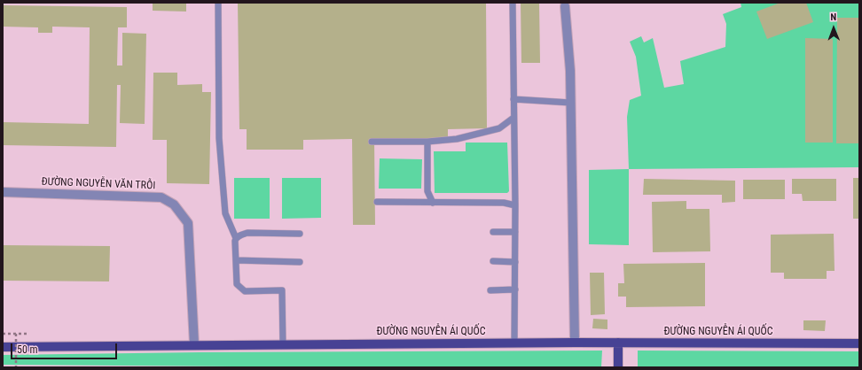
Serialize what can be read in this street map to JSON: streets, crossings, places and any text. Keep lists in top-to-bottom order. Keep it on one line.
{"streets":{"main road":["ĐƯỜNG NGUYỄN ÁI QUỐC"],"street":["ĐƯỜNG NGUYỄN VĂN TRỖI"]},"crossings":[["ĐƯỜNG NGUYỄN VĂN TRỖI","ĐƯỜNG NGUYỄN ÁI QUỐC"]],"scale_bar":"50 m","north":"top"}
